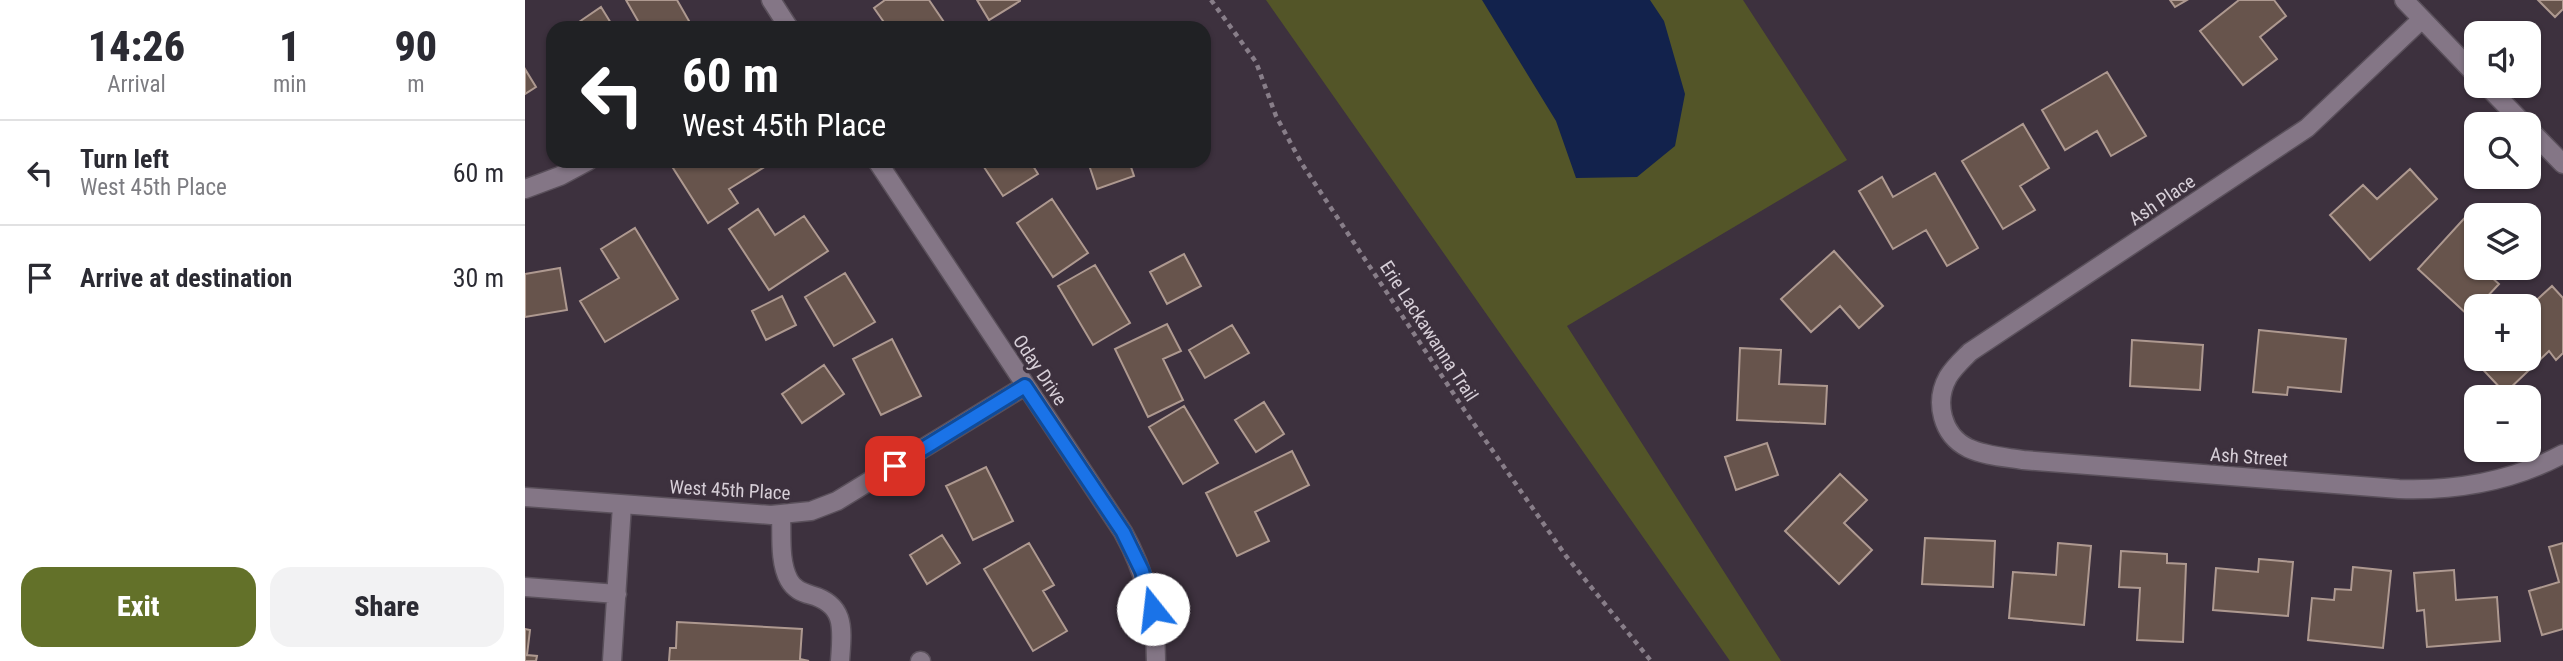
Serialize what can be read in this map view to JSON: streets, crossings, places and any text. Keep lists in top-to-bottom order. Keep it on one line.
{"streets":{"street":["Ash Place","Oday Drive","Ash Street","West 45th Place"],"path":["Erie Lackawanna Trail"]},"crossings":[["Ash Place","Ash Street"],["Oday Drive","West 45th Place"]],"page":{"eta":["14:26","Arrival","1","min","90","m"],"map_buttons":["+","−"],"turn":["60 m","West 45th Place"],"list":[{"name":"Turn left","note":"West 45th Place","value":"60 m"},{"name":"Arrive at destination","value":"30 m"}],"buttons":["Exit","Share"]}}
